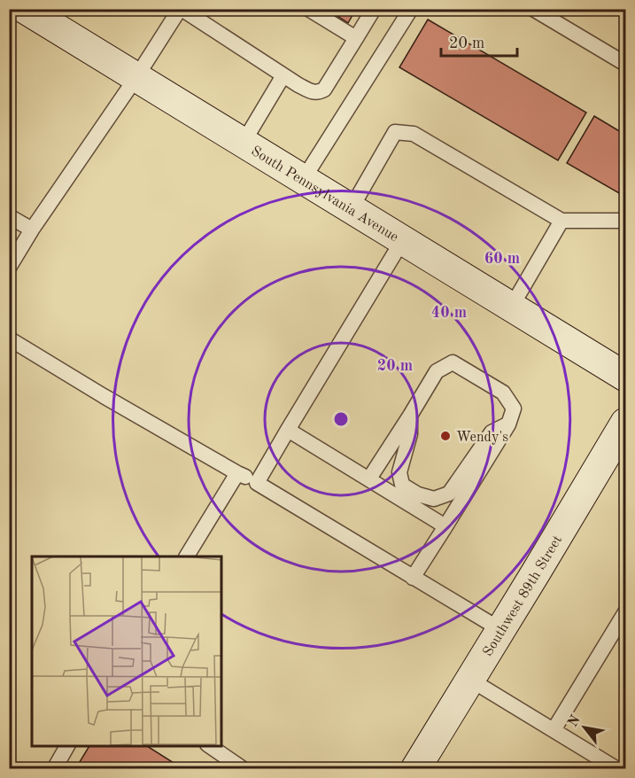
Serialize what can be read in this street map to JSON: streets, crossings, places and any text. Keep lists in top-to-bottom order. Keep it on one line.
{"streets":{"main road":["South Pennsylvania Avenue","Southwest 89th Street"]},"places":["Wendy's"],"scale_bar":"20 m","north":"top left","rings":["60 m","40 m","20 m"]}
